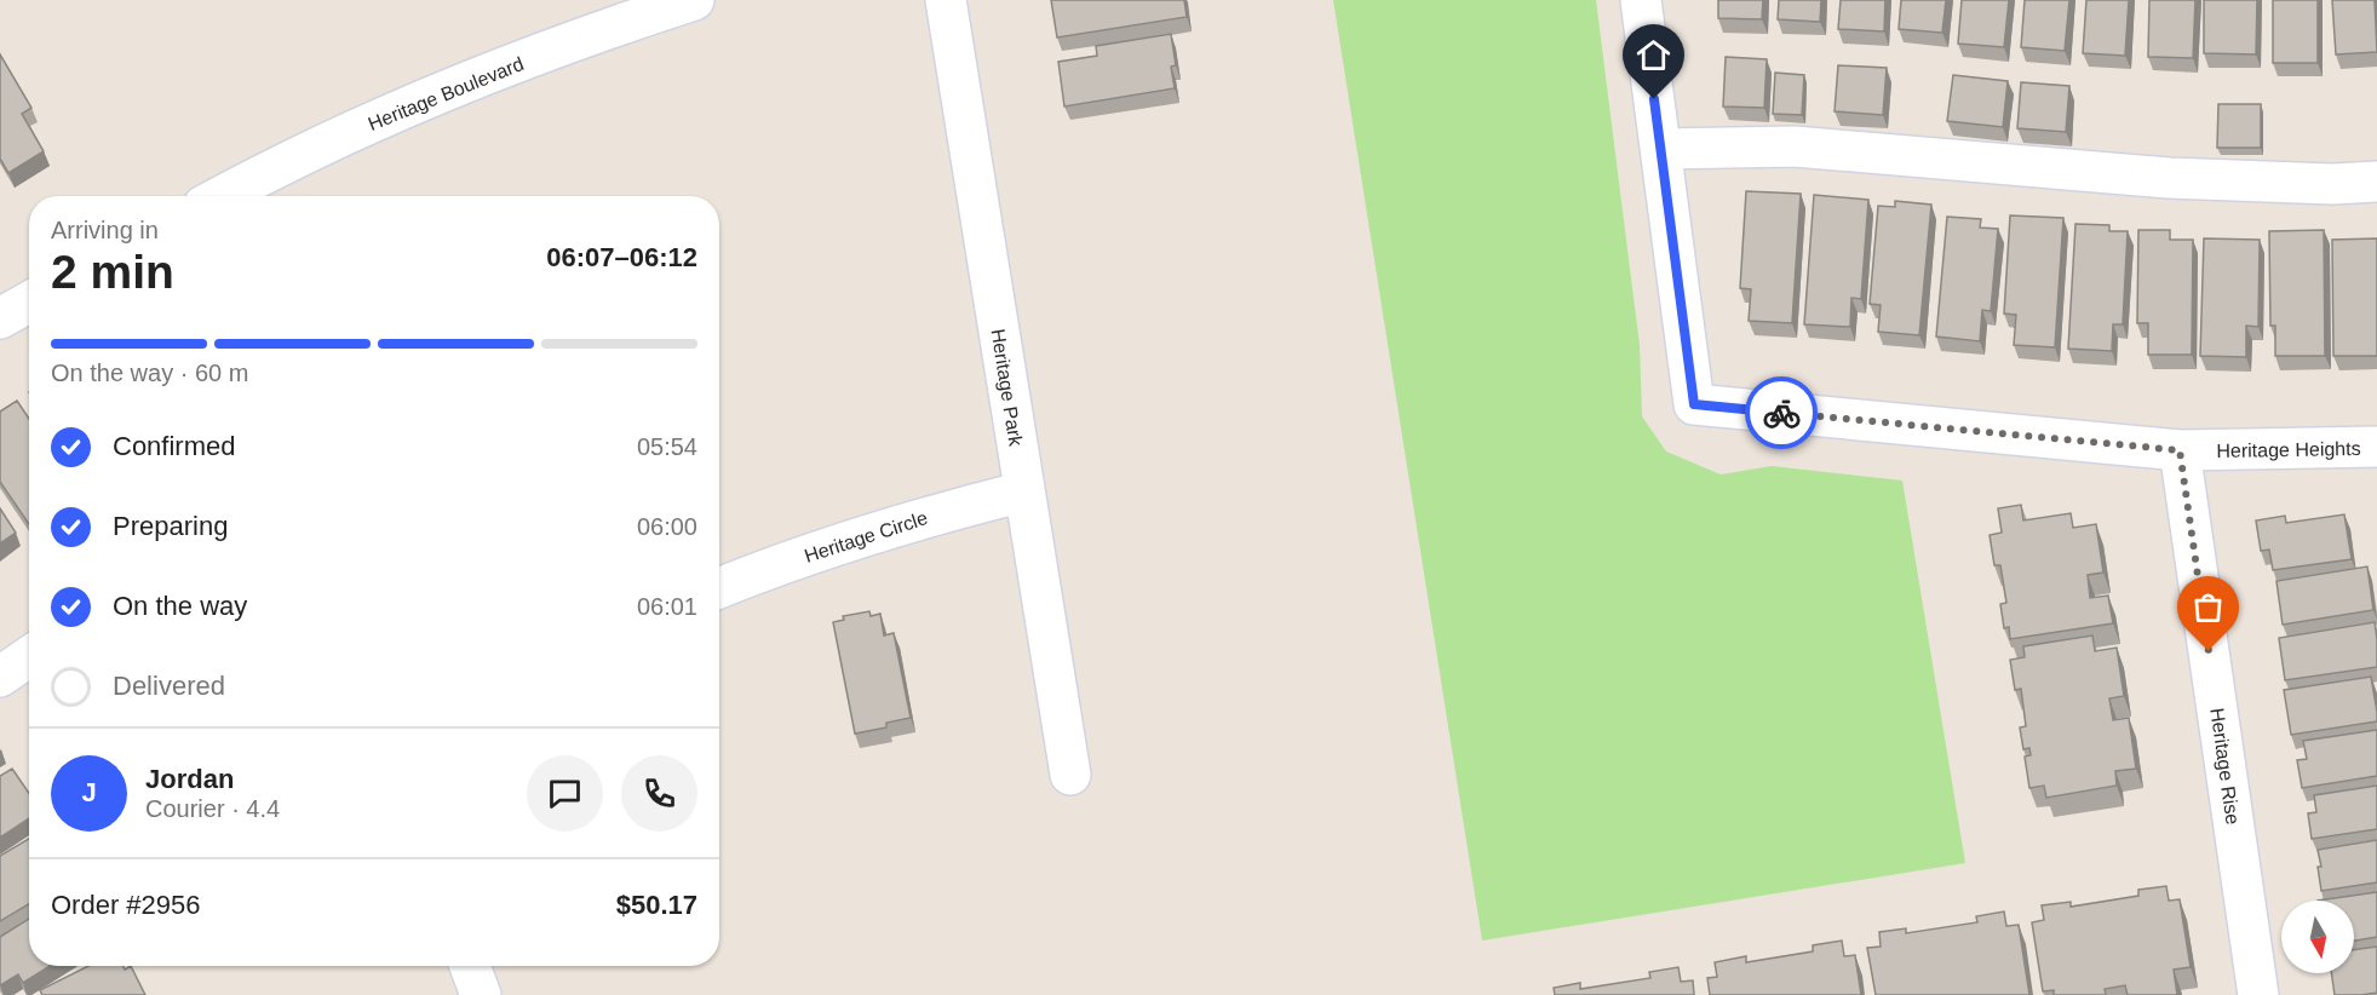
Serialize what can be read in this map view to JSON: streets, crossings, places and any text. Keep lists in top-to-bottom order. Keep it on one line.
{"streets":{"street":["Heritage Boulevard","Heritage Park","Heritage Heights","Heritage Circle","Heritage Rise"]},"crossings":[["Heritage Park","Heritage Circle"],["Heritage Heights","Heritage Rise"]],"north":"bottom","page":{"heading":["2 min","Arriving in","06:07–06:12"],"panel":["Jordan","Courier · 4.4","Order #2956","$50.17"],"bar":"On the way · 60 m","list":[["Confirmed","05:54"],["Preparing","06:00"],["On the way","06:01"],"Delivered"],"round":"J"}}
